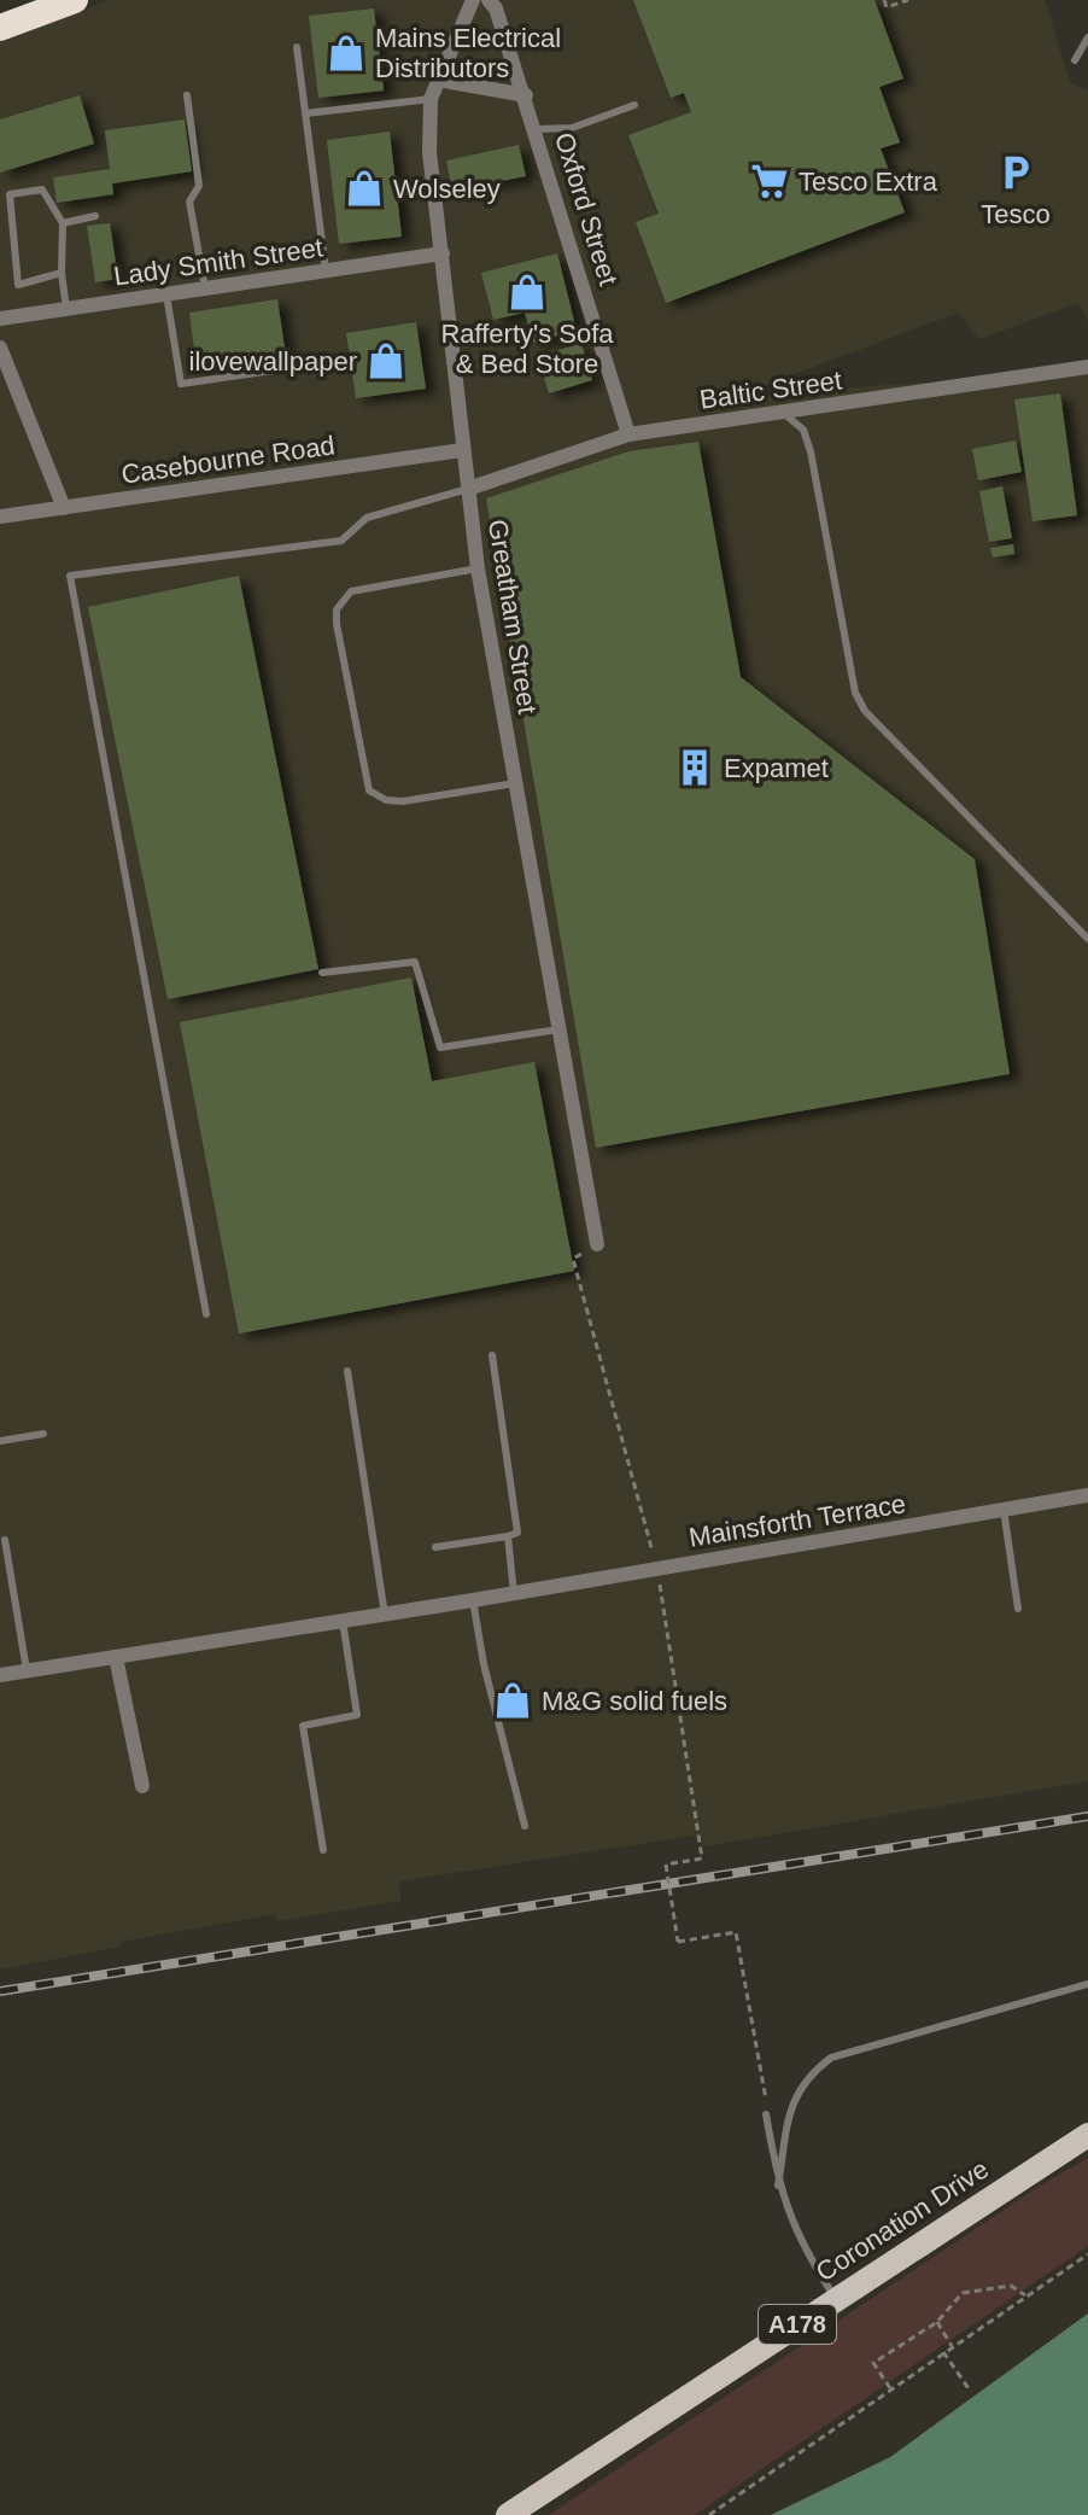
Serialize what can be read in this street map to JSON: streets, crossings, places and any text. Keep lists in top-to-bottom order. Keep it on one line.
{"streets":{"main road":["Coronation Drive","A178"],"street":["Oxford Street","Lady Smith Street","Baltic Street","Casebourne Road","Greatham Street","Mainsforth Terrace"]},"crossings":[["Oxford Street","Baltic Street"],["Lady Smith Street","Greatham Street"],["Baltic Street","Greatham Street"],["Casebourne Road","Greatham Street"]],"places":{"shop":["Mains Electrical Distributors","Wolseley","Rafferty's Sofa & Bed Store","ilovewallpaper","M&G solid fuels"],"parking":["Tesco"],"supermarket":["Tesco Extra"],"building":["Expamet"]}}
